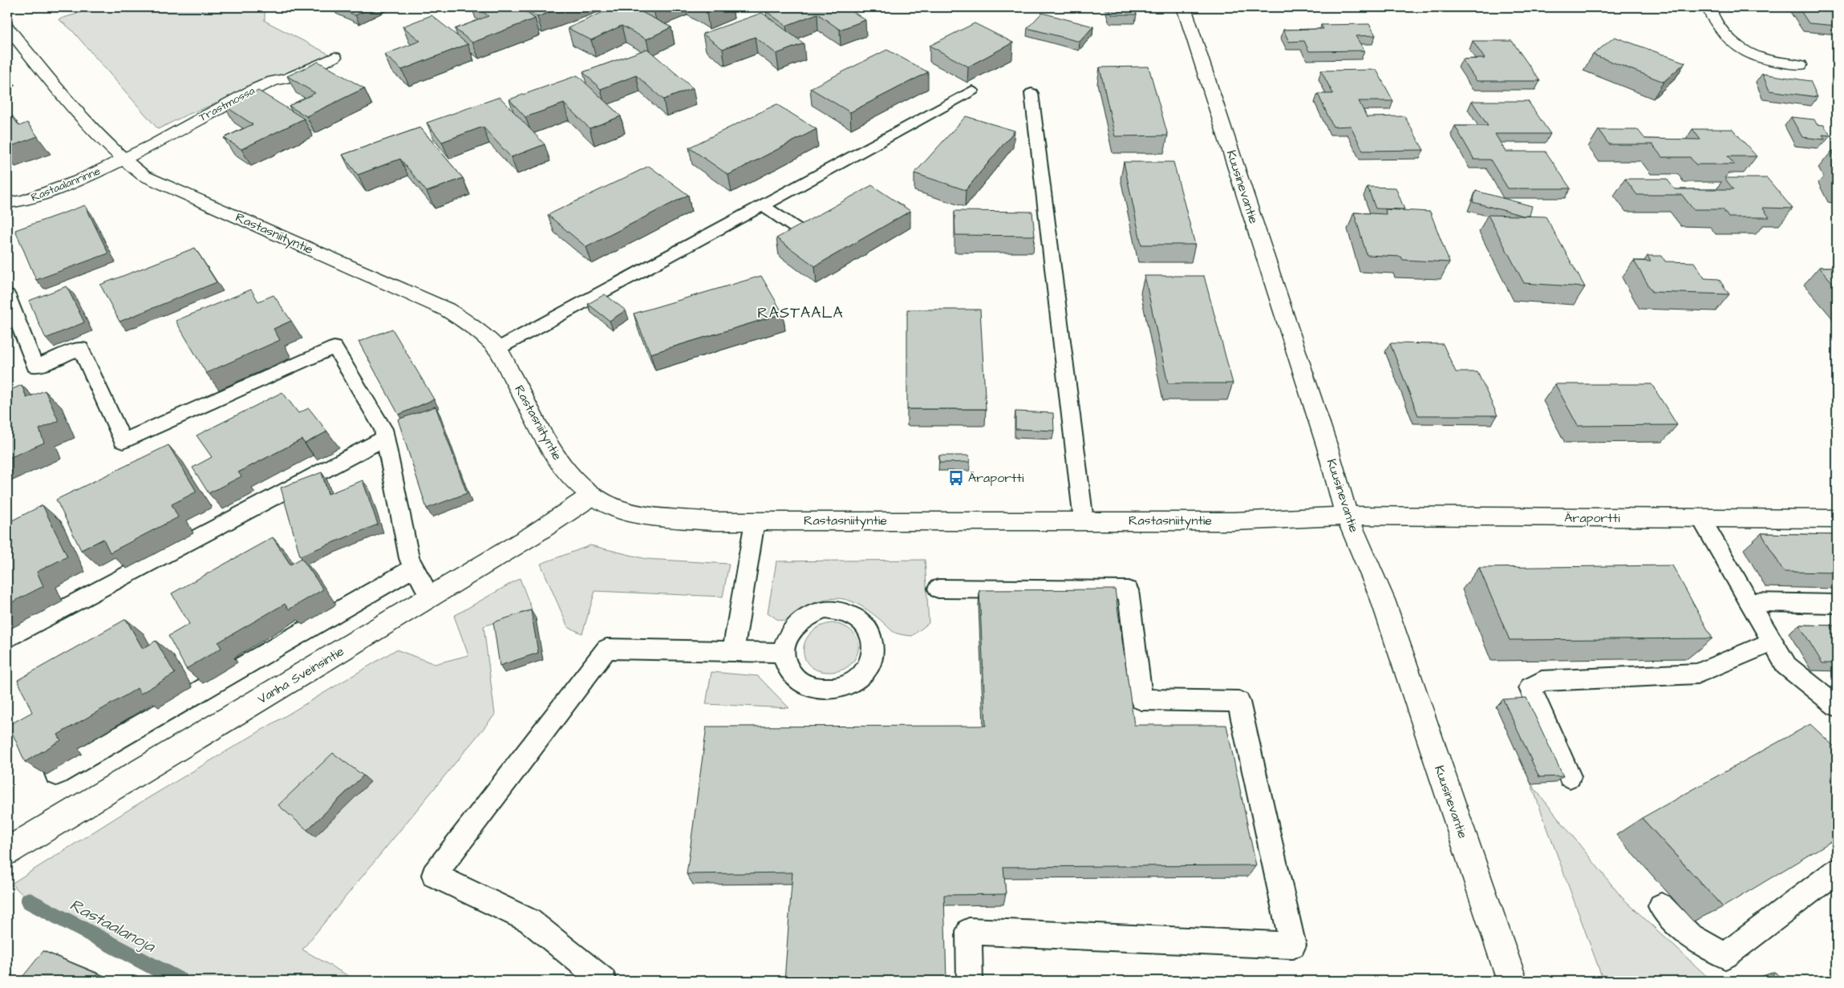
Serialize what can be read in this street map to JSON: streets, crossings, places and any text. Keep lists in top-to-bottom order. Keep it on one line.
{"streets":{"street":["Trastmossa","Rastaalanrinne","Kuusinevantie","Rastasniityntie","Äraportti","Vanha Sveinsintie"]},"crossings":[["Trastmossa","Rastaalanrinne"],["Trastmossa","Rastasniityntie"],["Rastaalanrinne","Rastasniityntie"],["Kuusinevantie","Rastasniityntie"],["Kuusinevantie","Äraportti"],["Rastasniityntie","Äraportti"],["Rastasniityntie","Vanha Sveinsintie"]],"districts":["RASTAALA"],"water":["Rastaalanoja"],"places":{"bus stop":["Äraportti"]}}
